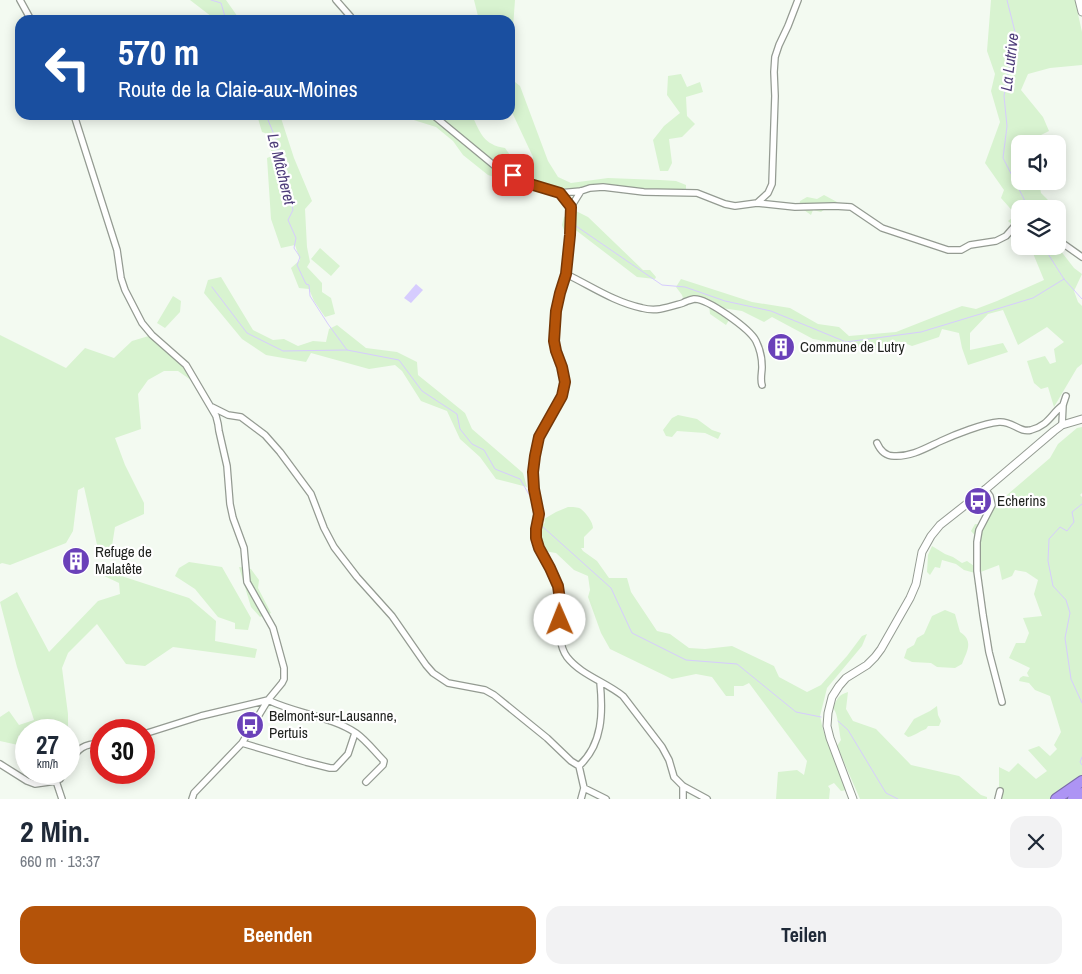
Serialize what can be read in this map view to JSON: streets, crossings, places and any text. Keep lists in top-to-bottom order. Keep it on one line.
{"water":["La Lutrive","Le Mâcheret"],"places":{"building":["Commune de Lutry","Refuge de Malatête"],"bus stop":["Echerins","Belmont-sur-Lausanne, Pertuis"]},"page":{"turn":["570 m","Route de la Claie-aux-Moines"],"speed":"27 km/h","limit":"30","heading":["2 Min.","660 m · 13:37"],"buttons":["Beenden","Teilen"]}}
